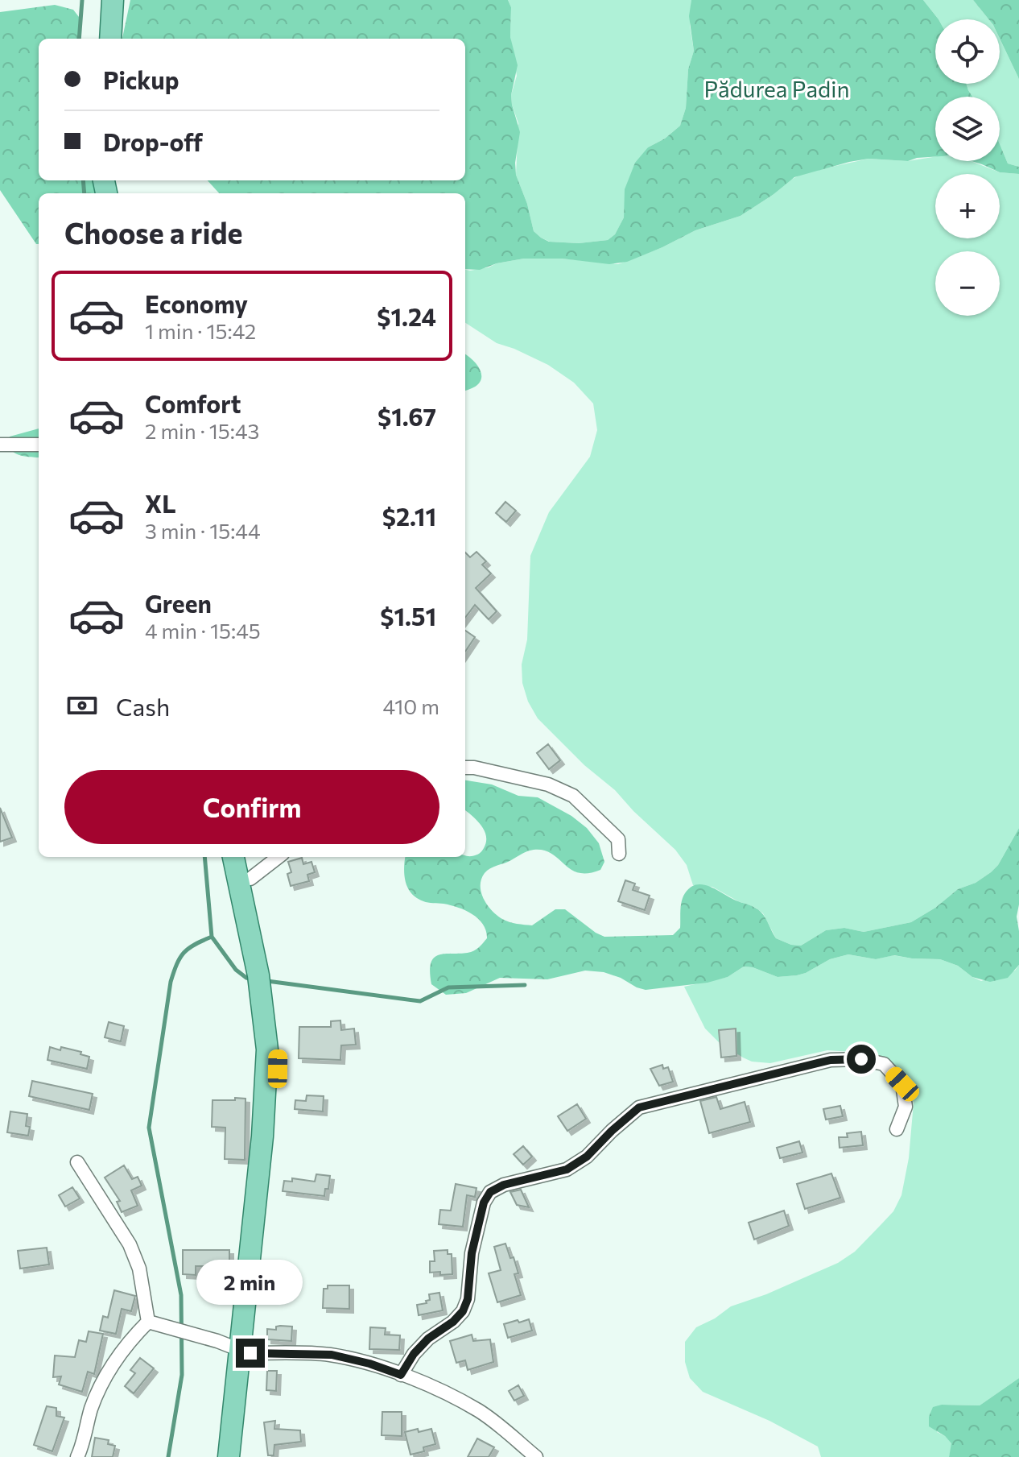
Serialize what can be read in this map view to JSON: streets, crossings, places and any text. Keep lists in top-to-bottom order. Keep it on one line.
{"parks":["Pădurea Padin"],"page":{"map_buttons":["+","−"],"banner":["Pickup","Drop-off"],"heading":"Choose a ride","list":[{"name":"Economy","note":"1 min · 15:42","value":"$1.24"},{"name":"Comfort","note":"2 min · 15:43","value":"$1.67"},{"name":"XL","note":"3 min · 15:44","value":"$2.11"},{"name":"Green","note":"4 min · 15:45","value":"$1.51"}],"pay":["Cash","410 m"],"buttons":"Confirm","bubble":"2 min"}}
